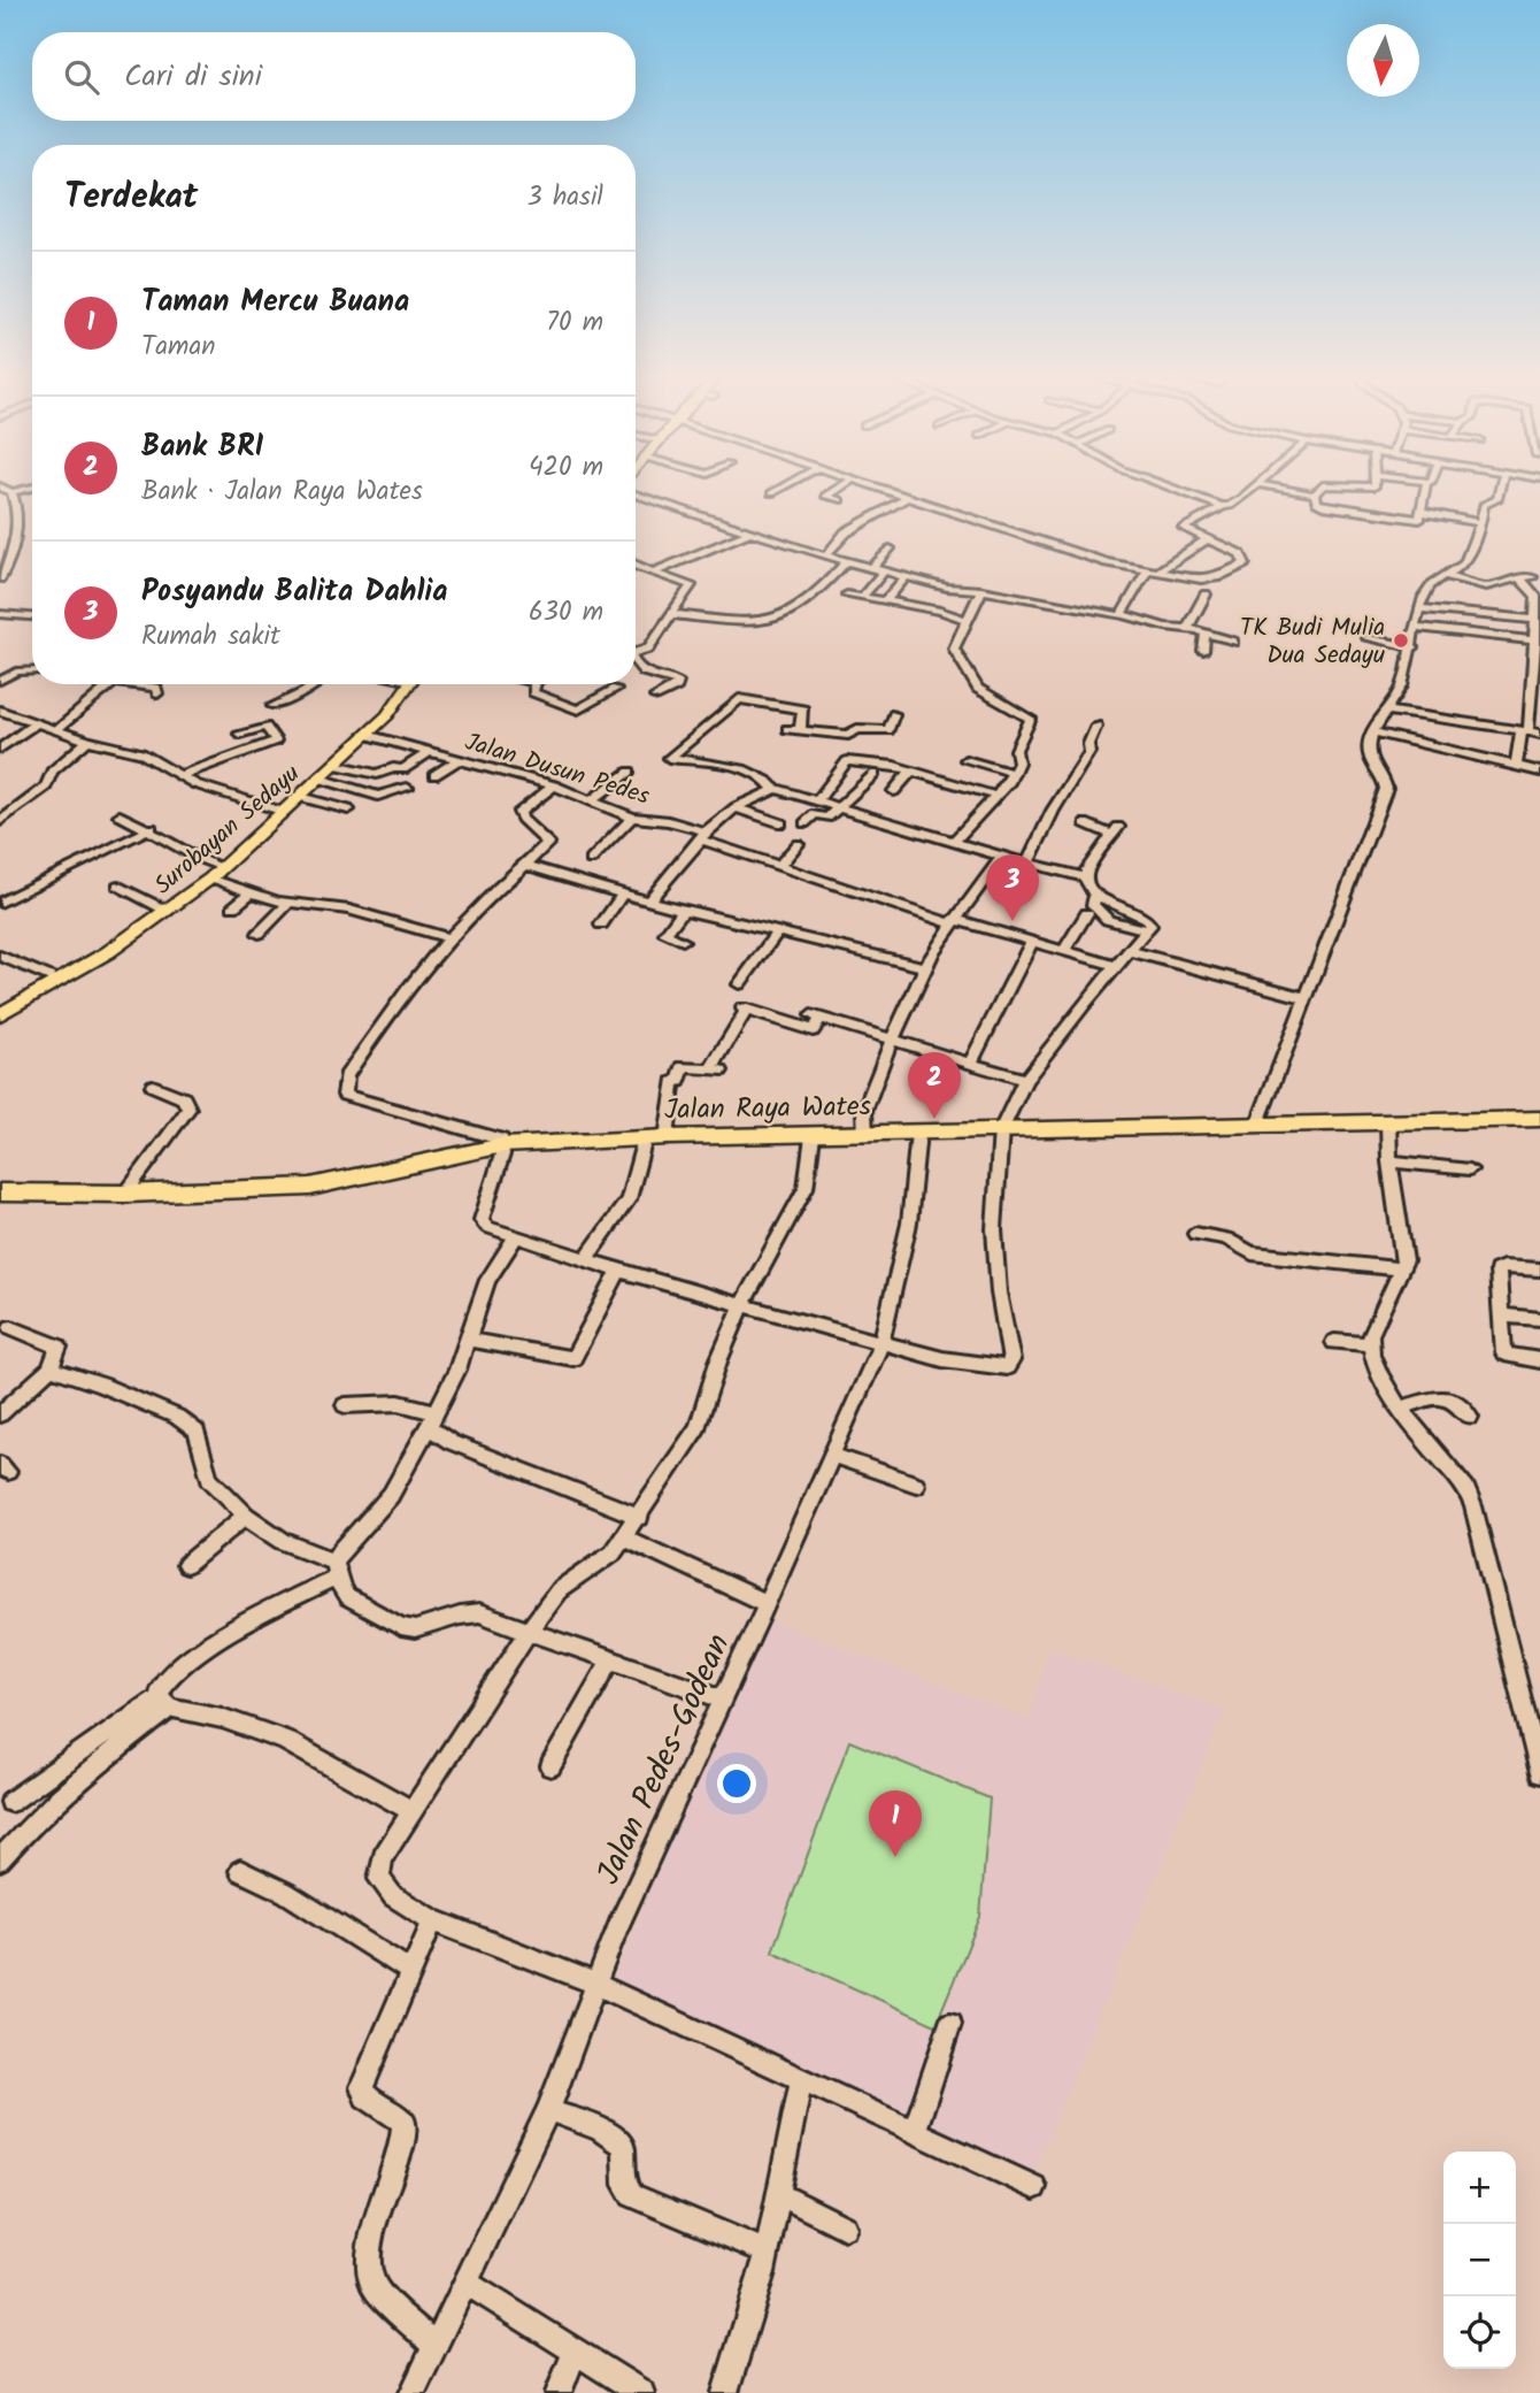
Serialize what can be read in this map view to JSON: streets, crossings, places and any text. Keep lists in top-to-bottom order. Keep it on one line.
{"streets":{"highway":["Jalan Raya Wates"],"main road":["Surobayan Sedayu"],"street":["Jalan Dusun Pedes","Jalan Pedes-Godean"]},"crossings":[["Jalan Dusun Pedes","Surobayan Sedayu"],["Jalan Raya Wates","Jalan Pedes-Godean"]],"places":["TK Budi Mulia Dua Sedayu"],"north":"bottom","page":{"search":"Cari di sini","heading":["Terdekat","3 hasil"],"list":[{"mark":"1","name":"Taman Mercu Buana","note":"Taman","value":"70 m"},{"mark":"2","name":"Bank BRI","note":"Bank · Jalan Raya Wates","value":"420 m"},{"mark":"3","name":"Posyandu Balita Dahlia","note":"Rumah sakit","value":"630 m"}],"pins":["3","2","1"],"map_buttons":["+","−"]}}
